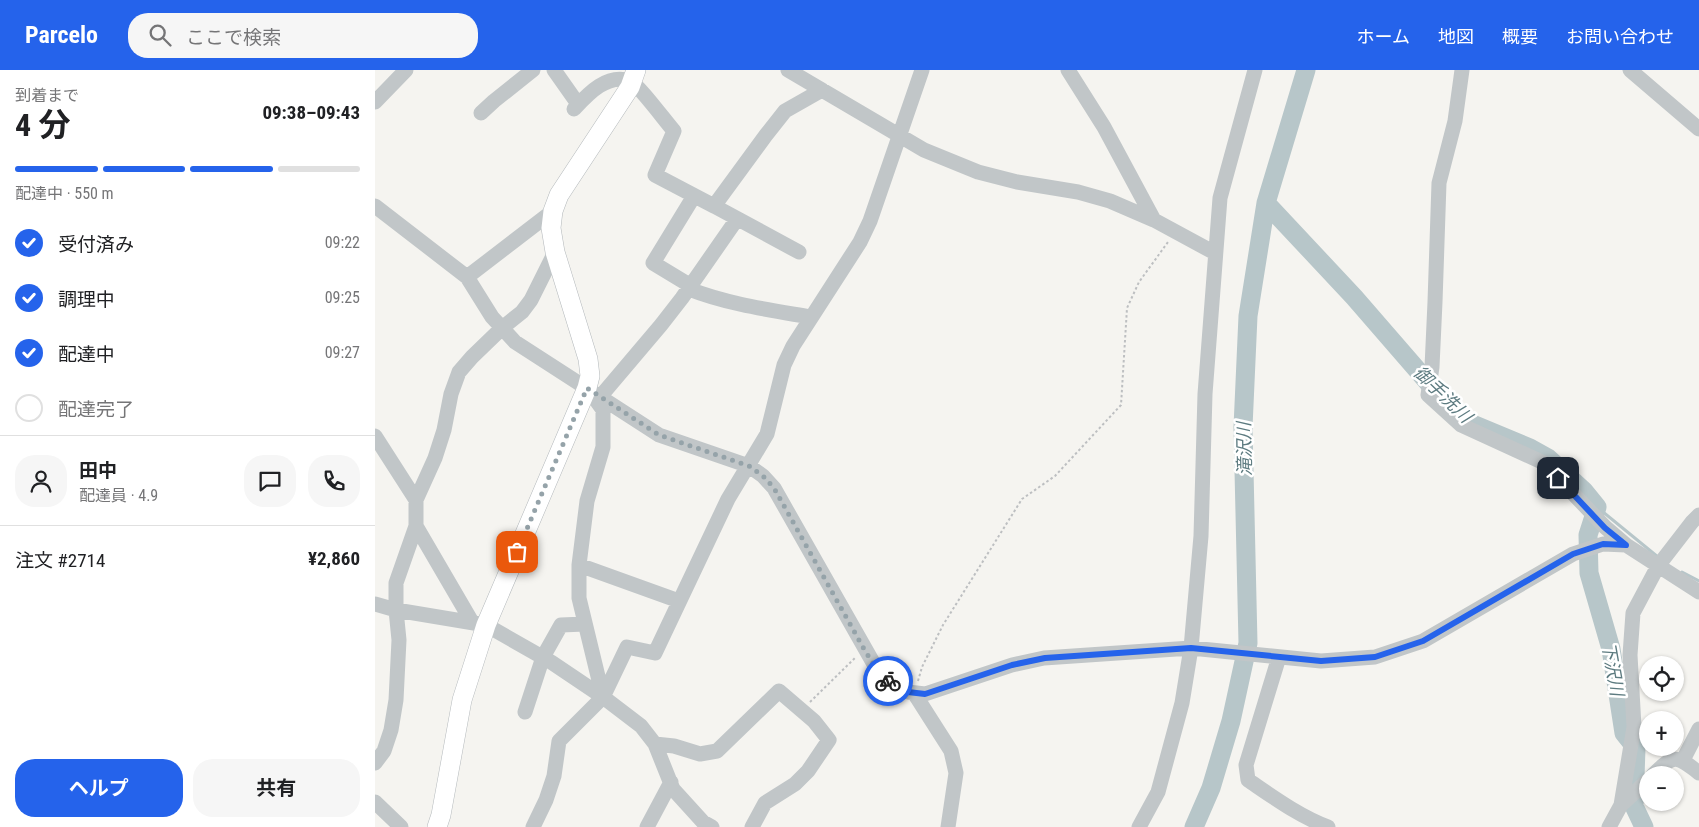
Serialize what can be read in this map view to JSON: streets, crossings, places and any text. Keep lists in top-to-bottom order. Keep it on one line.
{"water":["御手洗川","滝沢川","下沢川"],"page":{"header":"Parcelo","search":"ここで検索","nav":["ホーム","地図","概要","お問い合わせ"],"heading":["4 分","到着まで","09:38–09:43"],"panel":["田中","配達員 · 4.9","注文 #2714","¥2,860"],"bar":"配達中 · 550 m","list":[["受付済み","09:22"],["調理中","09:25"],["配達中","09:27"],"配達完了"],"map_buttons":["+","−"],"buttons":["ヘルプ","共有"]}}
